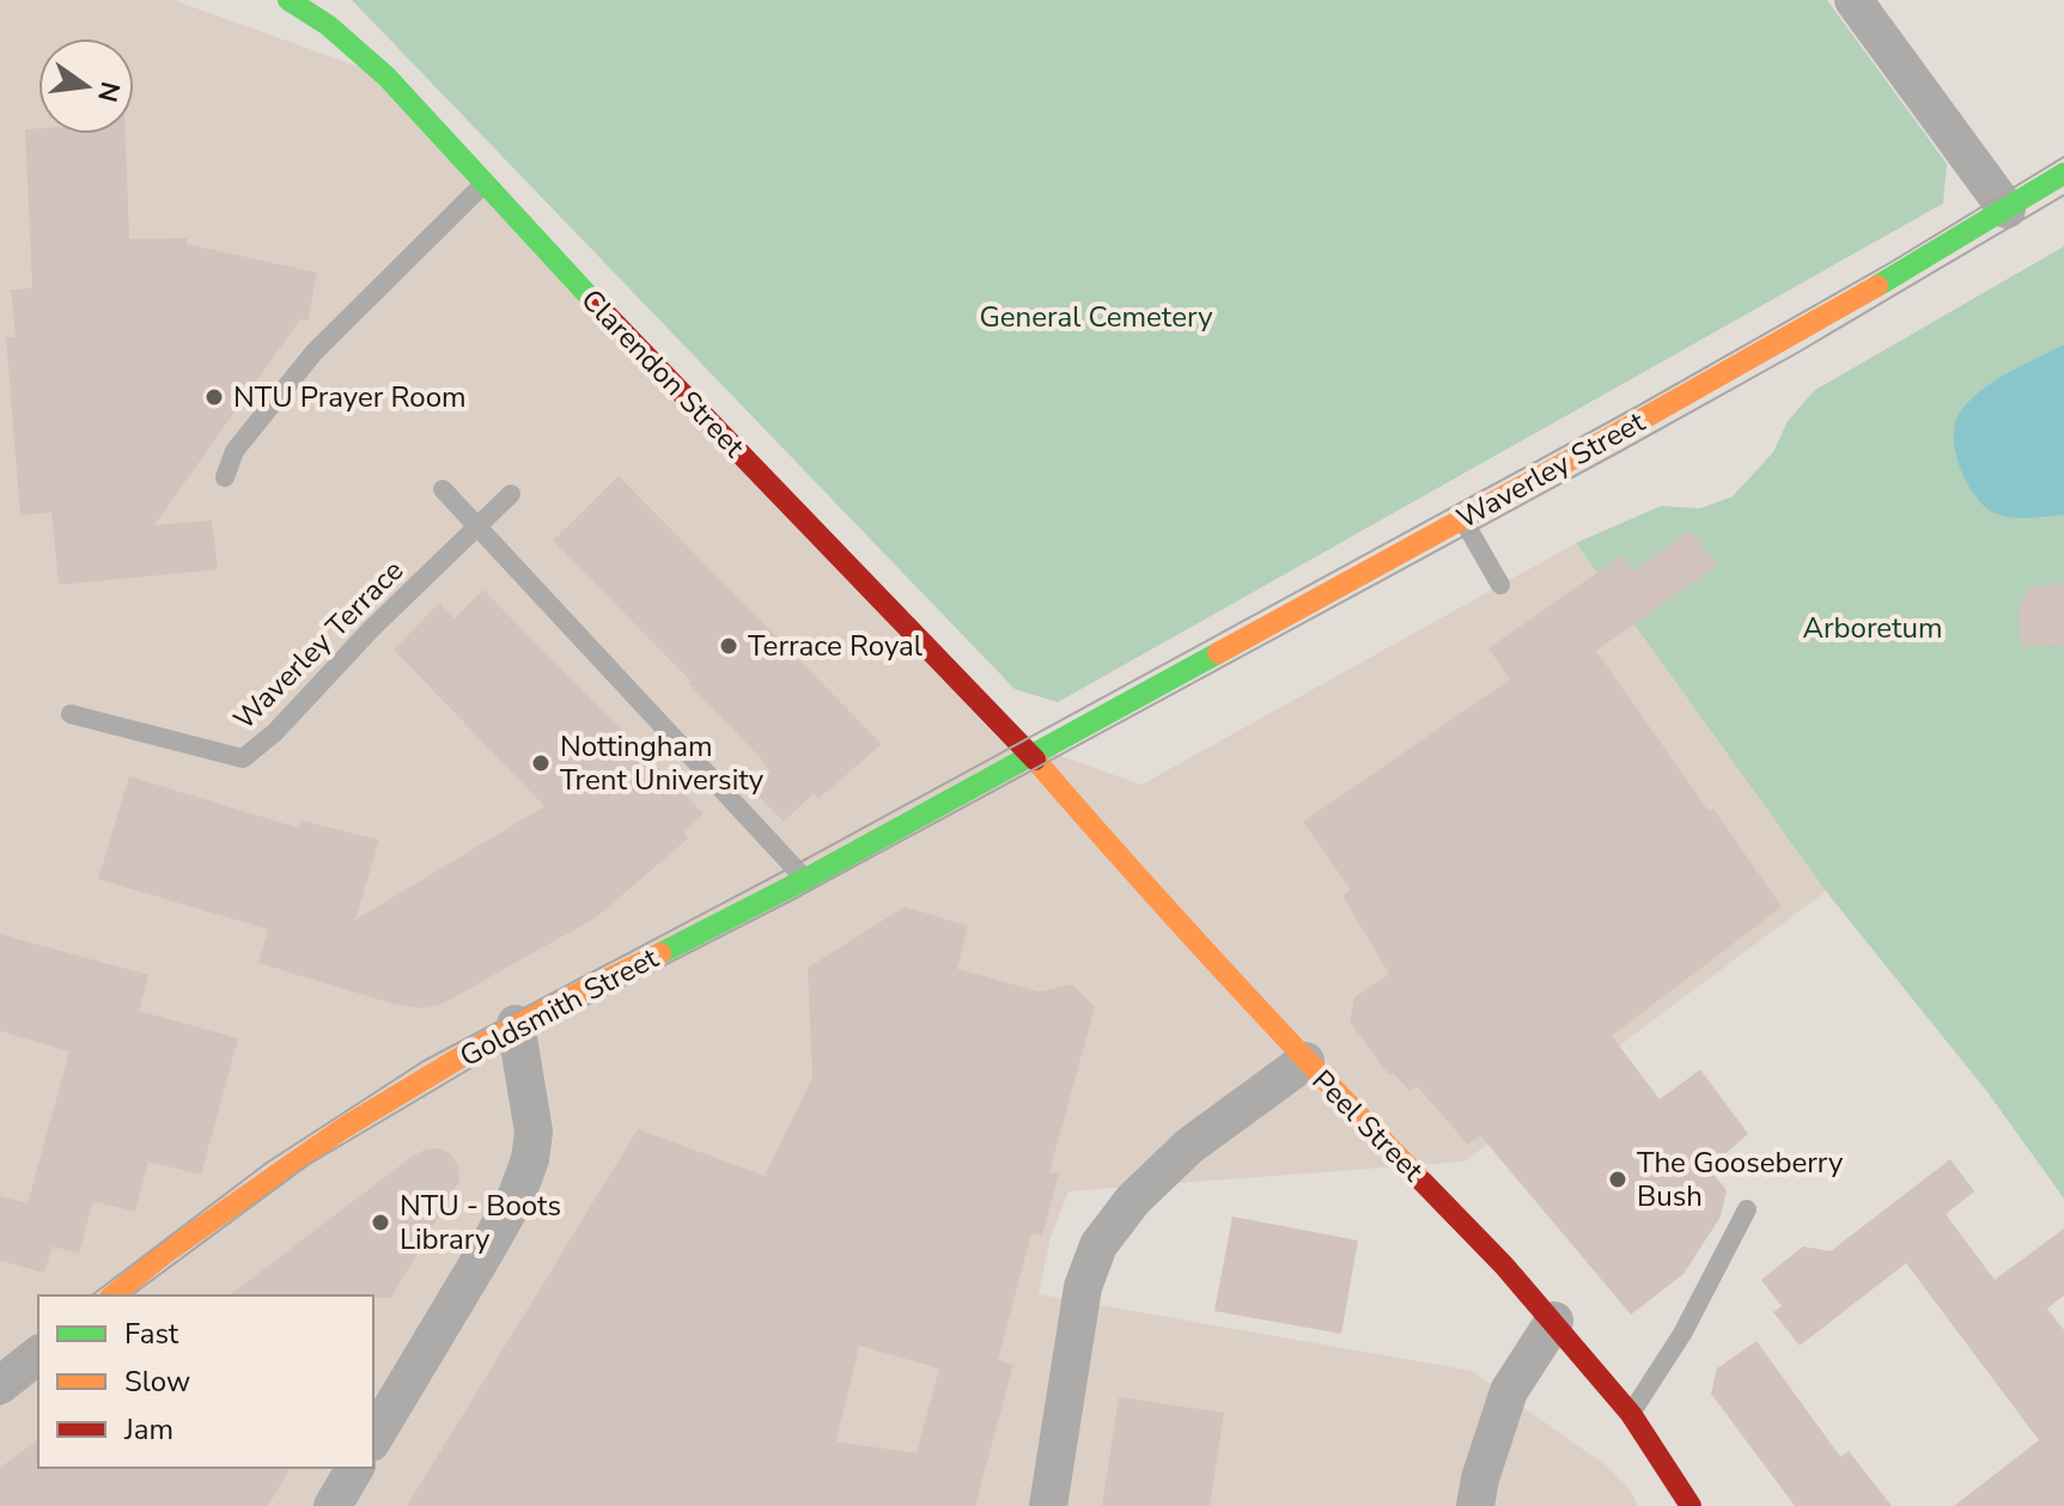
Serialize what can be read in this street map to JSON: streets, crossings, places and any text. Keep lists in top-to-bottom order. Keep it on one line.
{"streets":{"street":["Clarendon Street","Waverley Street","Goldsmith Street","Peel Street"],"lane":["Waverley Terrace"]},"crossings":[["Clarendon Street","Waverley Street"],["Clarendon Street","Goldsmith Street"],["Clarendon Street","Peel Street"],["Waverley Street","Goldsmith Street"],["Waverley Street","Peel Street"],["Goldsmith Street","Peel Street"]],"parks":["General Cemetery","Arboretum"],"places":["NTU Prayer Room","Terrace Royal","Nottingham Trent University","The Gooseberry Bush","NTU - Boots Library"],"legend":["Fast","Slow","Jam"],"north":"right"}
